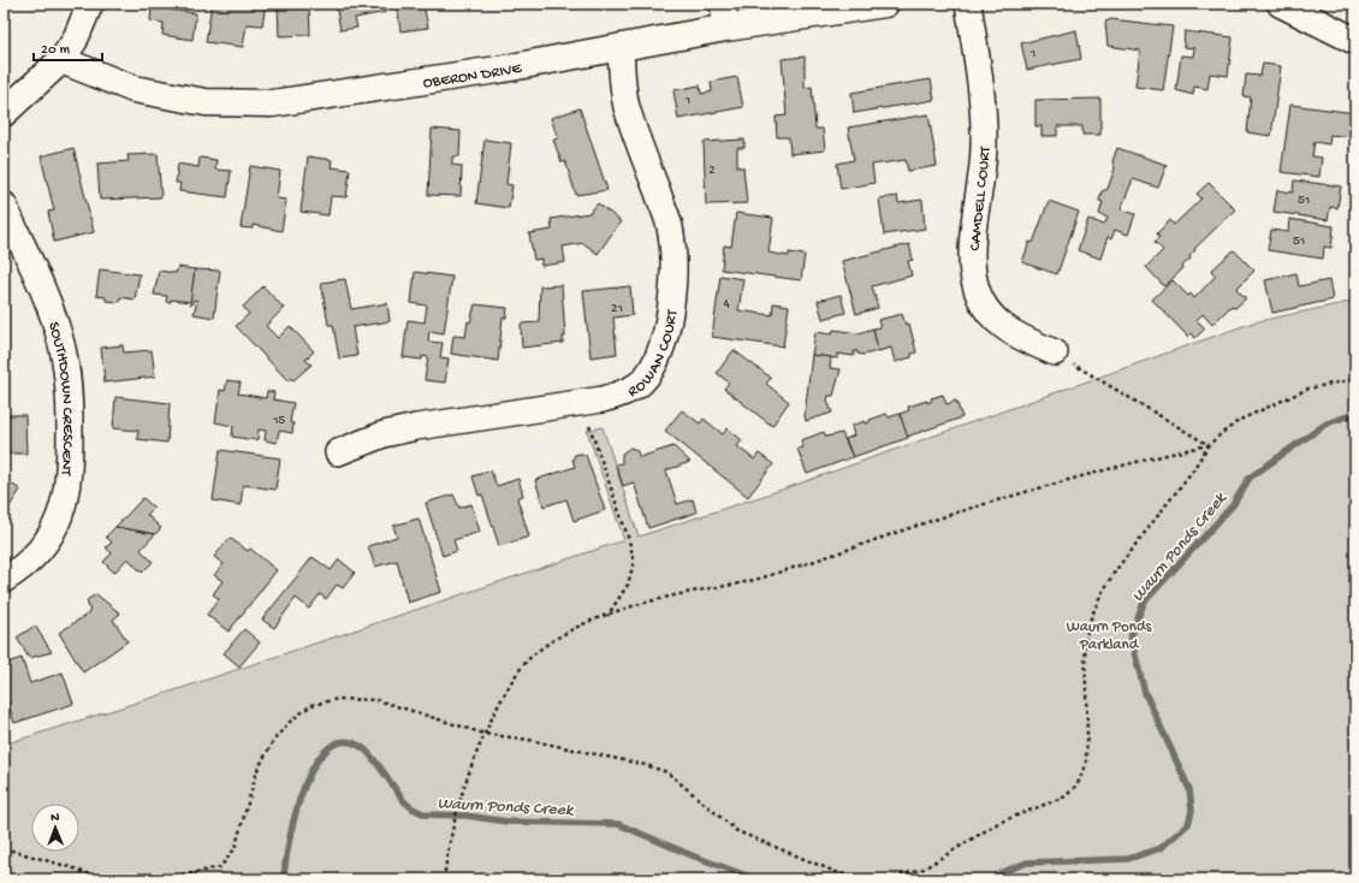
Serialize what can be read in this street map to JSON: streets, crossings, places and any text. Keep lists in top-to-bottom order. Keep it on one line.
{"streets":{"street":["OBERON DRIVE","CAMDELL COURT","ROWAN COURT","SOUTHDOWN CRESCENT"]},"crossings":[["OBERON DRIVE","ROWAN COURT"]],"water":["Waurn Ponds Creek"],"parks":["Waurn Ponds Parkland"],"house_numbers":["1","1","2","51","51","4","21","15"],"scale_bar":"20 m","north":"top"}
